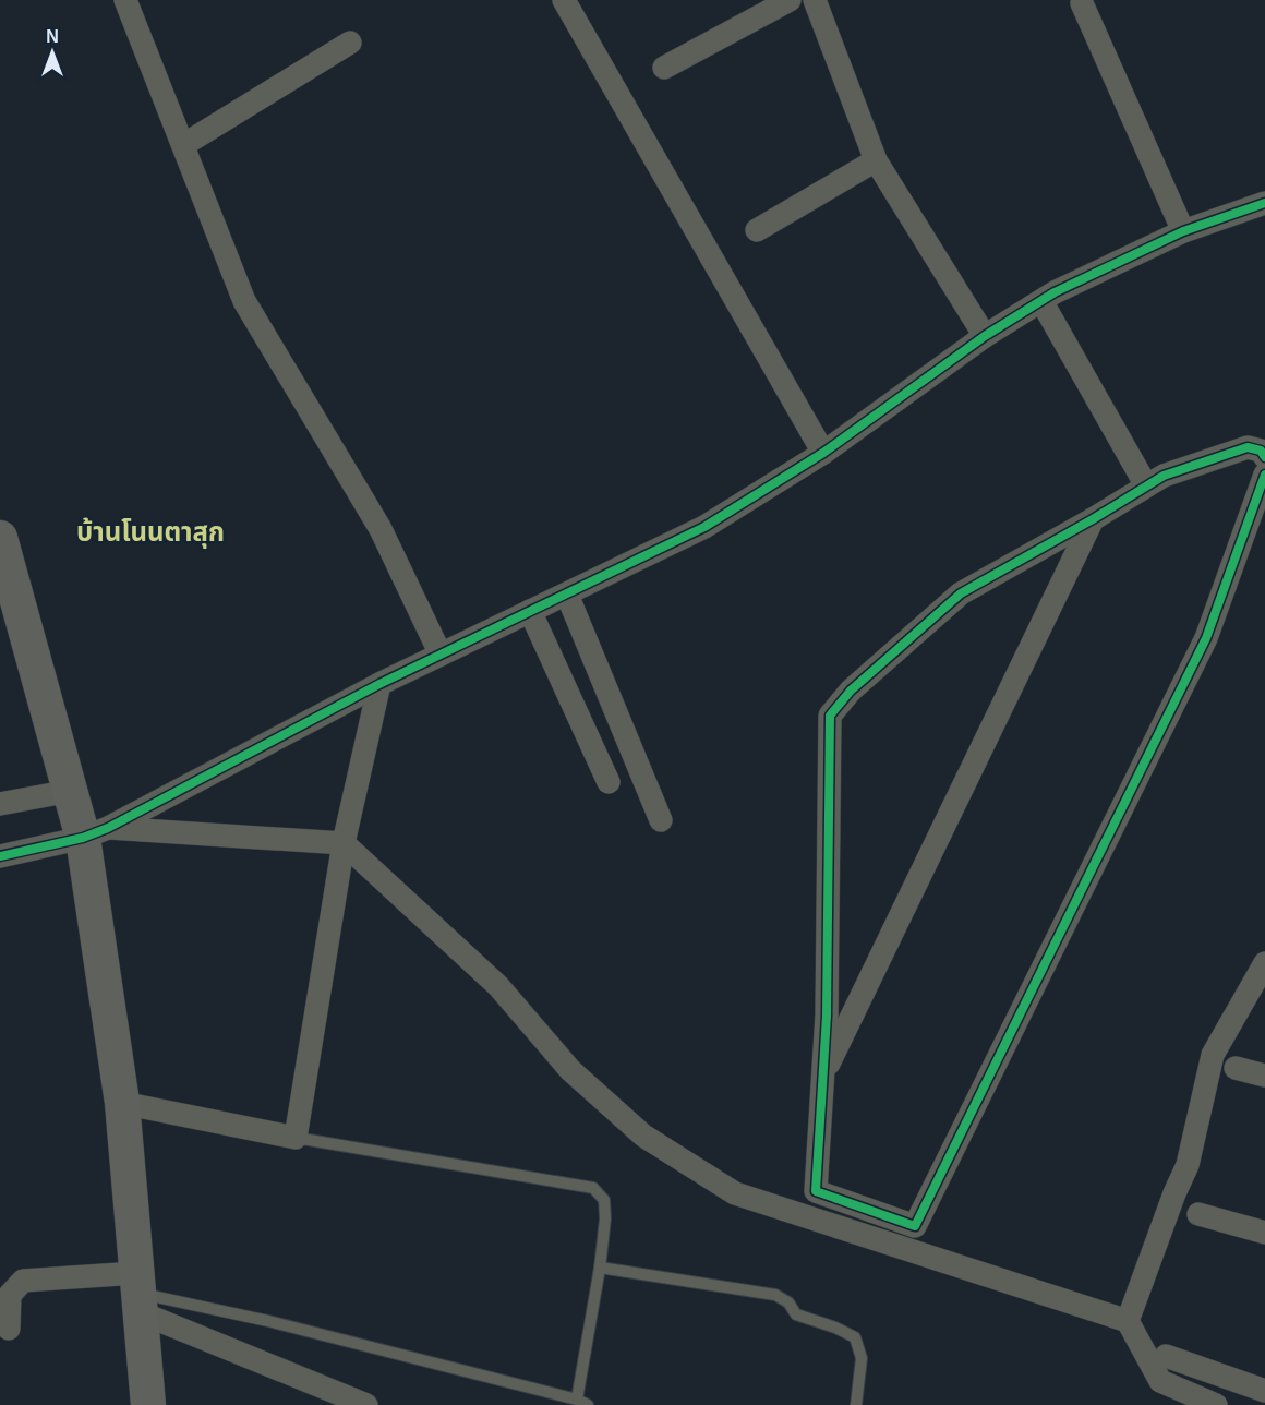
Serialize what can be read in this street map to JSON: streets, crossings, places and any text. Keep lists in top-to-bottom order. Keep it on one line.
{"districts":["บ้านโนนตาสุก"],"north":"top"}
